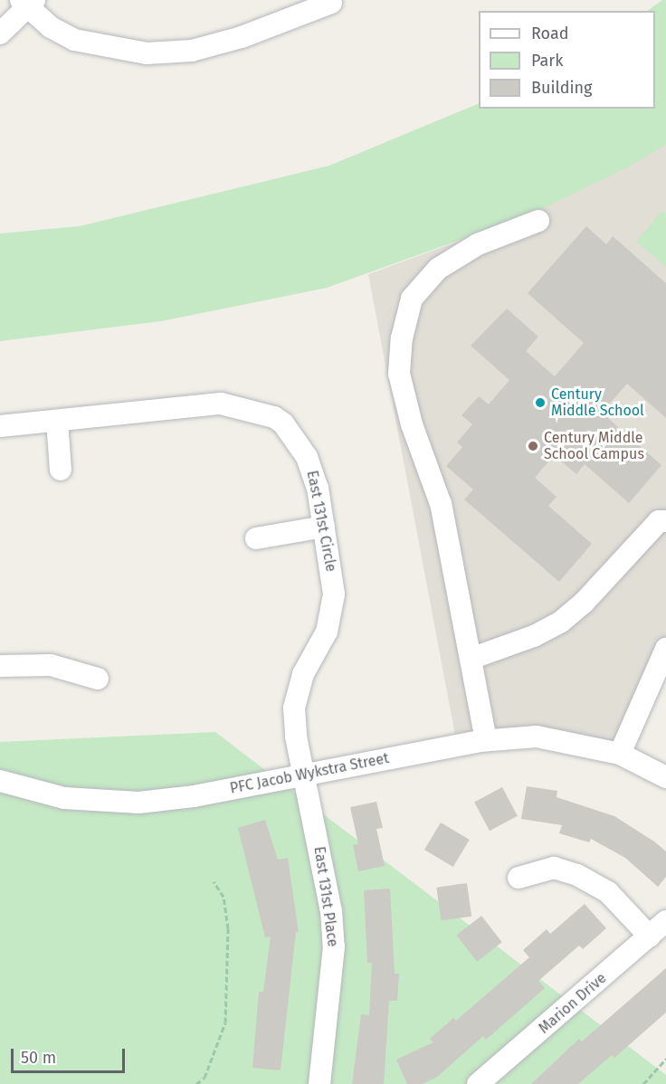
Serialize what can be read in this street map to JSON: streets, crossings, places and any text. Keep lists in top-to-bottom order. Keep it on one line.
{"streets":{"street":["East 131st Circle","PFC Jacob Wykstra Street","East 131st Place","Marion Drive"]},"crossings":[["East 131st Circle","PFC Jacob Wykstra Street"],["East 131st Circle","East 131st Place"],["PFC Jacob Wykstra Street","East 131st Place"]],"places":["Century Middle School","Century Middle School Campus"],"legend":["Road","Park","Building"],"scale_bar":"50 m"}
